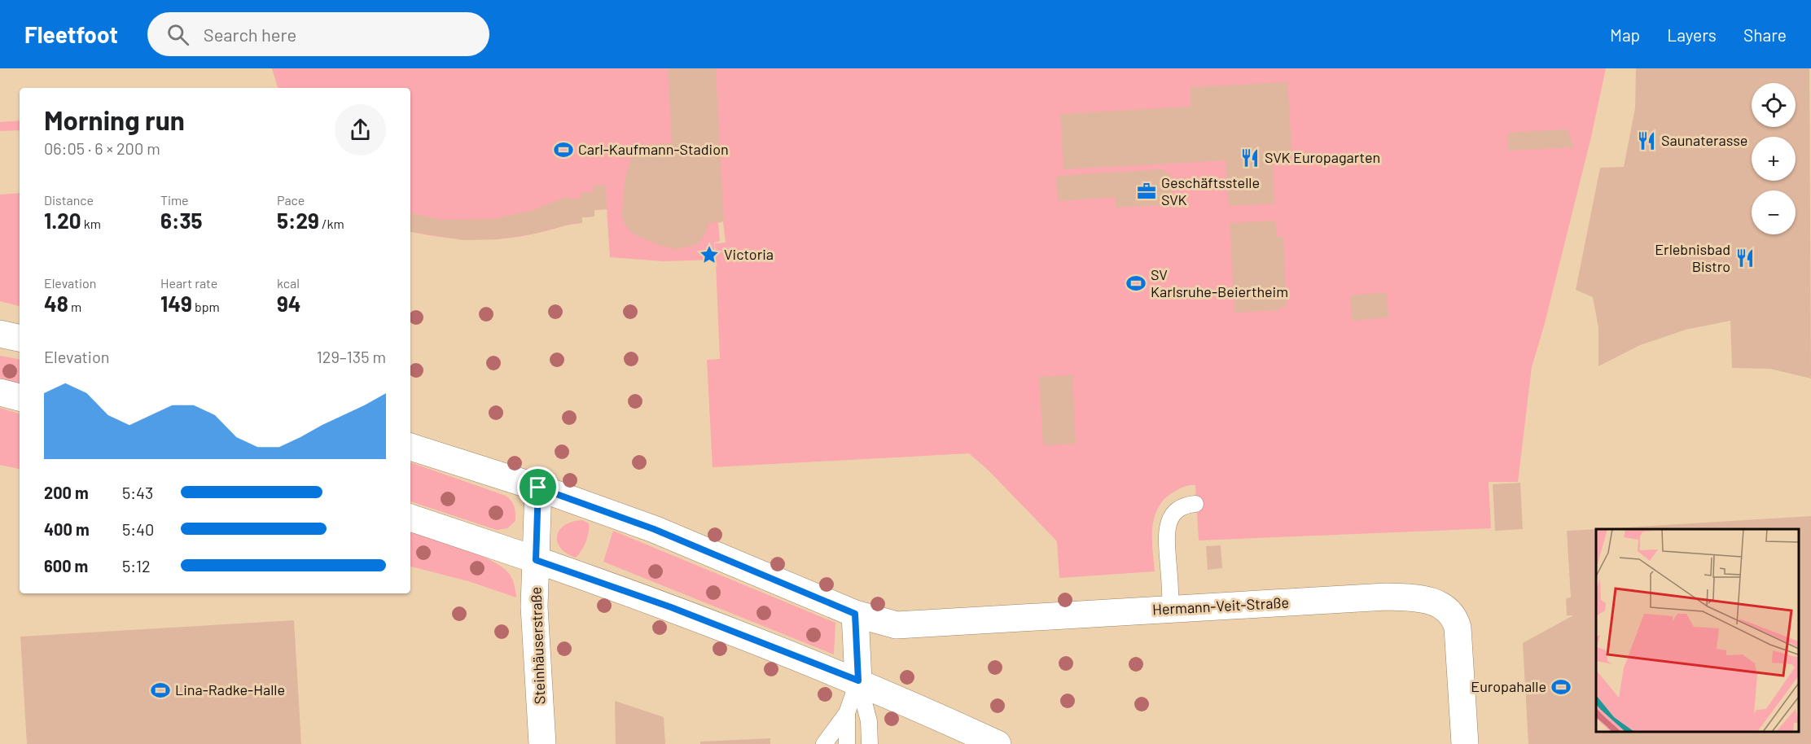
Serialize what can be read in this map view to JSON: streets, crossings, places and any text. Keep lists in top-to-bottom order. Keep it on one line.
{"streets":{"street":["Hermann-Veit-Straße","Steinhäuserstraße"]},"crossings":[["Hermann-Veit-Straße","Steinhäuserstraße"]],"places":{"restaurant":["Saunaterasse","SVK Europagarten","Erlebnisbad Bistro"],"sports":["Carl-Kaufmann-Stadion","SV Karlsruhe-Beiertheim","Europahalle","Lina-Radke-Halle"],"office":["Geschäftsstelle SVK"],"place":["Victoria"]},"page":{"header":"Fleetfoot","search":"Search here","nav":["Map","Layers","Share"],"map_buttons":["+","−"],"heading":["Morning run","06:05 · 6 × 200 m"],"stats":[["Distance","1.20 km"],["Time","6:35"],["Pace","5:29 /km"],["Elevation","48 m"],["Heart rate","149 bpm"],["kcal","94"]],"chart":["Elevation","129–135 m"],"list":[{"name":"200 m","note":"5:43"},{"name":"400 m","note":"5:40"},{"name":"600 m","note":"5:12"}]}}
